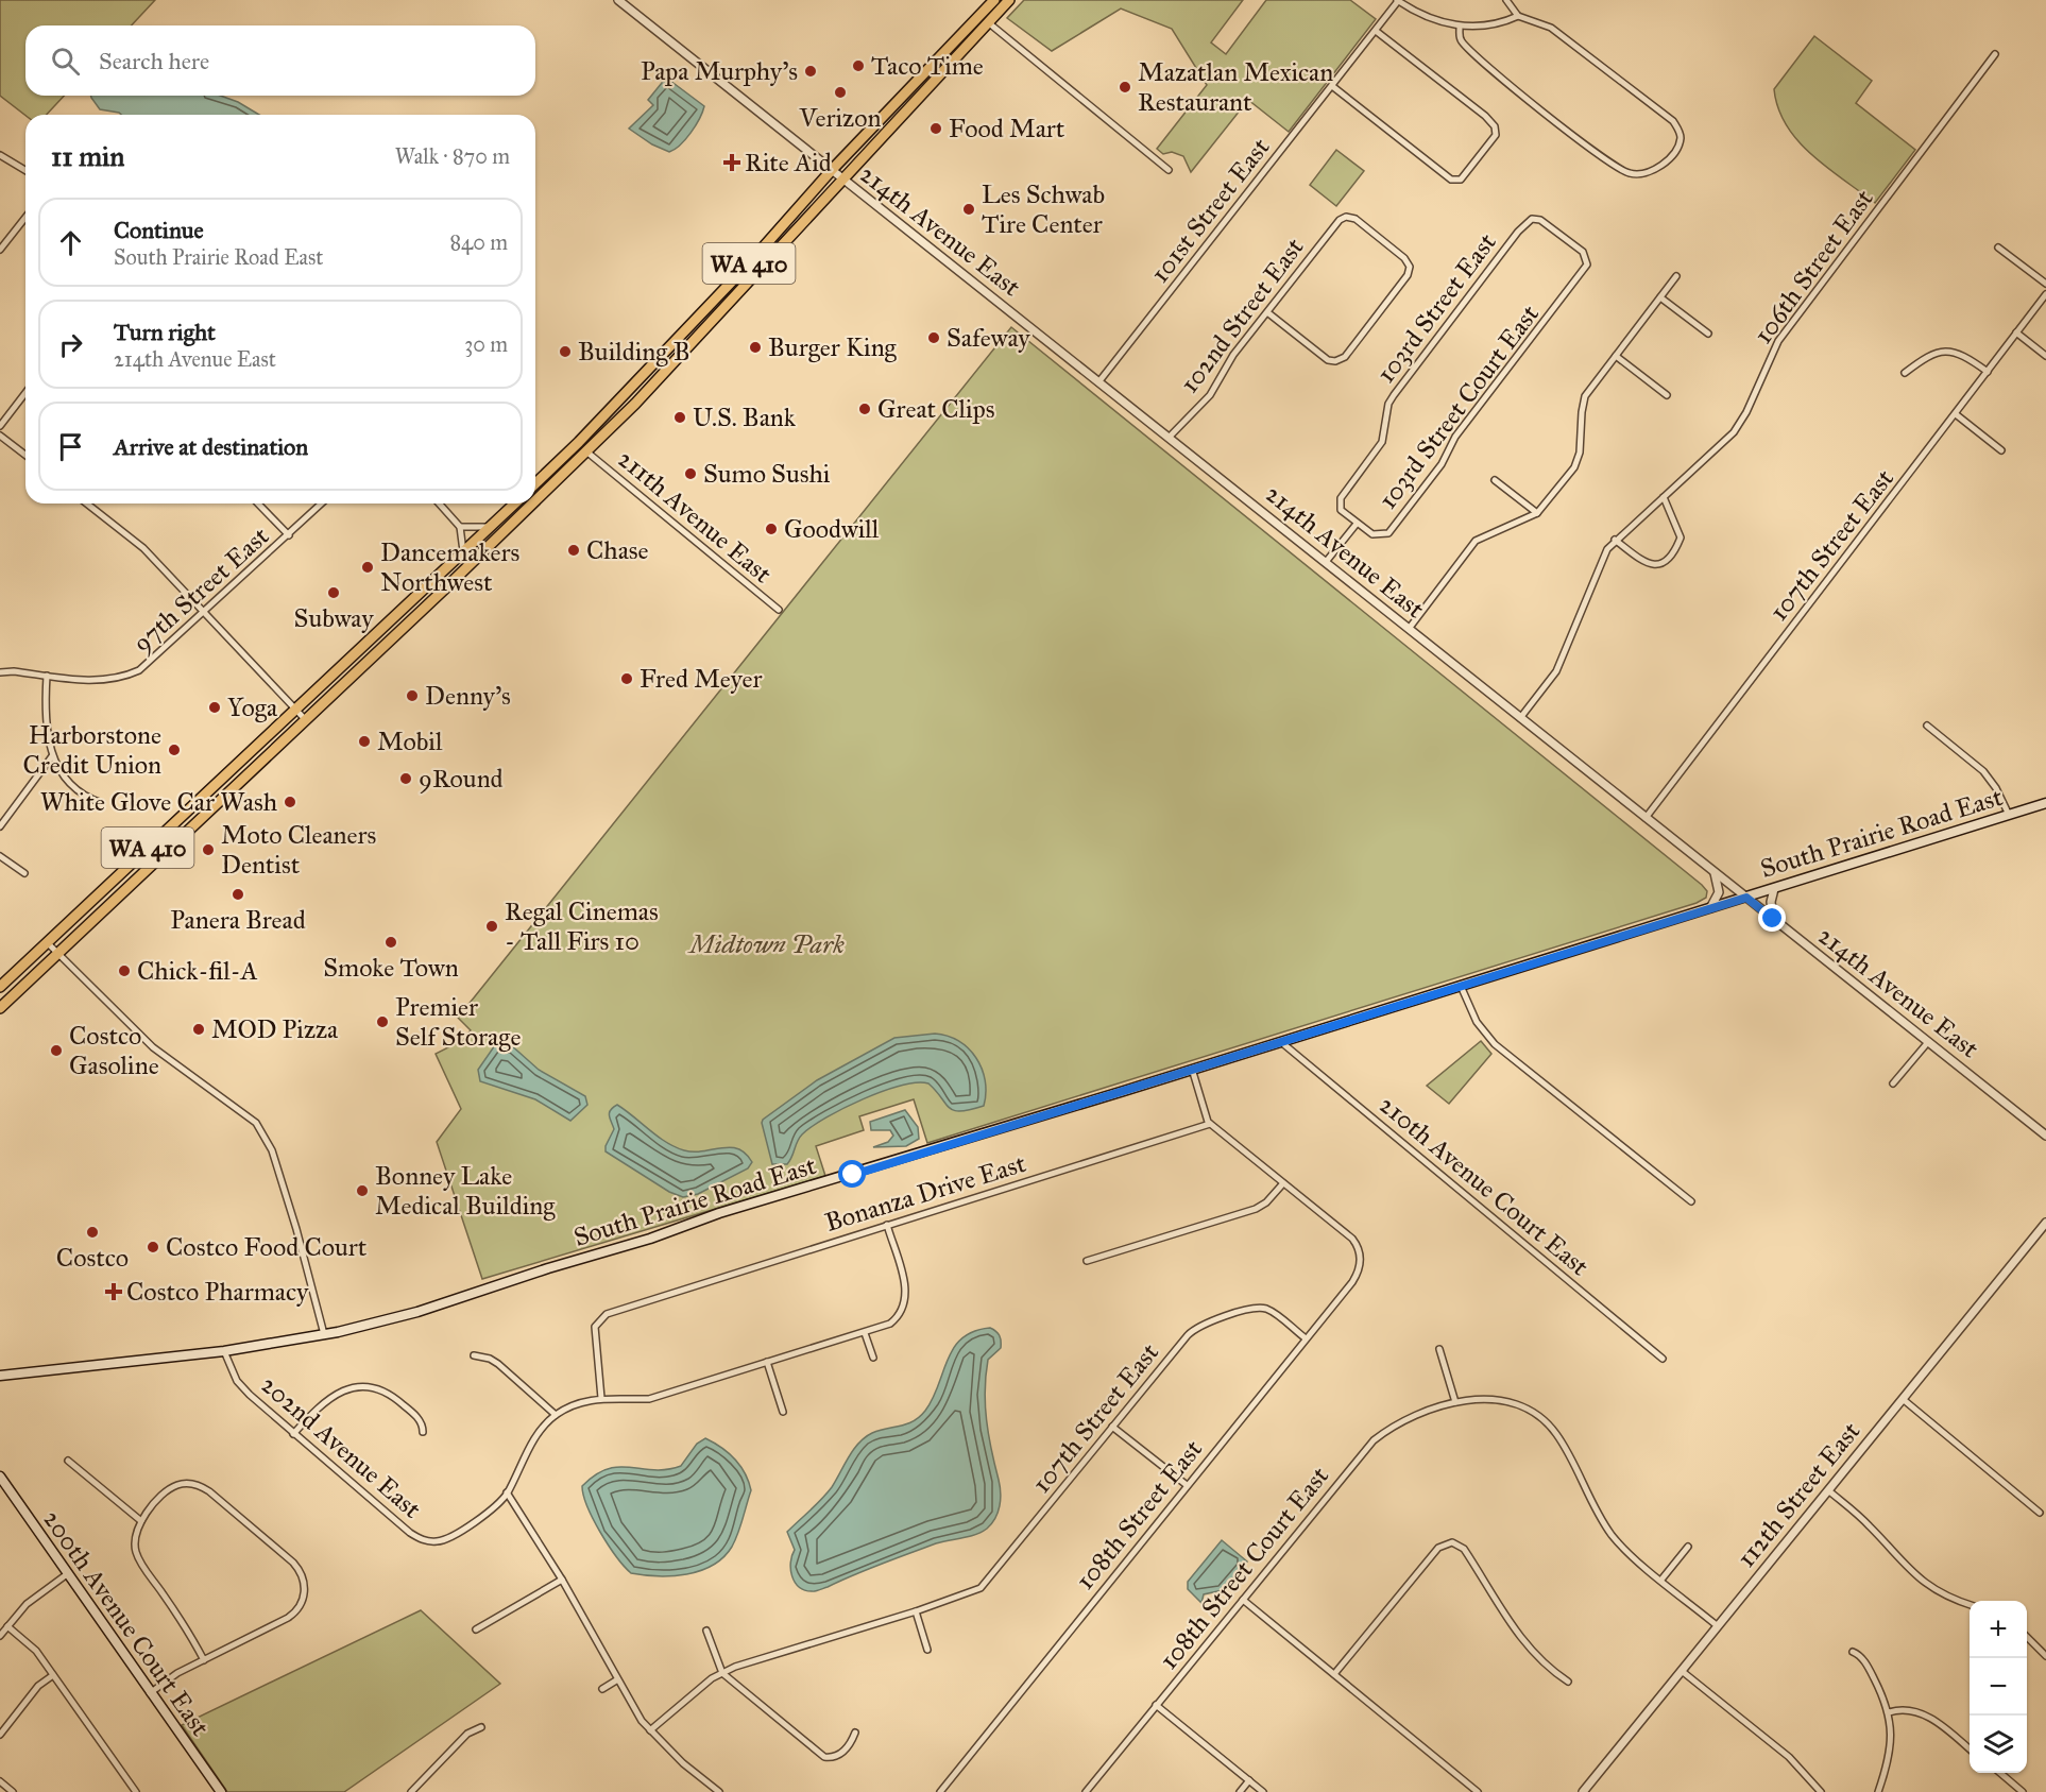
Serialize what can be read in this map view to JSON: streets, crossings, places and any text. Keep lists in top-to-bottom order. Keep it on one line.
{"streets":{"main road":["WA 410","South Prairie Road East","200th Avenue Court East"],"street":["101st Street East","214th Avenue East","106th Street East","103rd Street East","102nd Street East","103rd Street Court East","211th Avenue East","107th Street East","97th Street East","210th Avenue Court East","Bonanza Drive East","202nd Avenue East","112th Street East","108th Street East","108th Street Court East"]},"crossings":[["101st Street East","214th Avenue East"],["214th Avenue East","WA 410"],["214th Avenue East","106th Street East"],["214th Avenue East","102nd Street East"],["214th Avenue East","103rd Street Court East"],["214th Avenue East","107th Street East"],["214th Avenue East","South Prairie Road East"],["WA 410","211th Avenue East"],["103rd Street East","103rd Street Court East"],["107th Street East","108th Street East"],["South Prairie Road East","210th Avenue Court East"],["South Prairie Road East","202nd Avenue East"],["112th Street East","108th Street Court East"]],"parks":["Midtown Park"],"places":{"other":["Taco Time","Papa Murphy's","Mazatlan Mexican Restaurant","Verizon","Food Mart","Les Schwab Tire Center","Safeway","Burger King","Building B","Great Clips","U.S. Bank","Sumo Sushi","Goodwill","Chase","Dancemakers Northwest","Subway","Fred Meyer","Denny's","Yoga","Mobil","Harborstone Credit Union","9Round","White Glove Car Wash","Moto Cleaners Dentist","Panera Bread","Regal Cinemas - Tall Firs 10","Smoke Town","Chick-fil-A","Premier Self Storage","MOD Pizza","Costco Gasoline","Bonney Lake Medical Building","Costco","Costco Food Court"],"health":["Rite Aid","Costco Pharmacy"]},"page":{"search":"Search here","heading":["11 min","Walk · 870 m"],"list":[["Continue","South Prairie Road East","840 m"],["Turn right","214th Avenue East","30 m"],"Arrive at destination"],"map_buttons":["+","−"]}}
